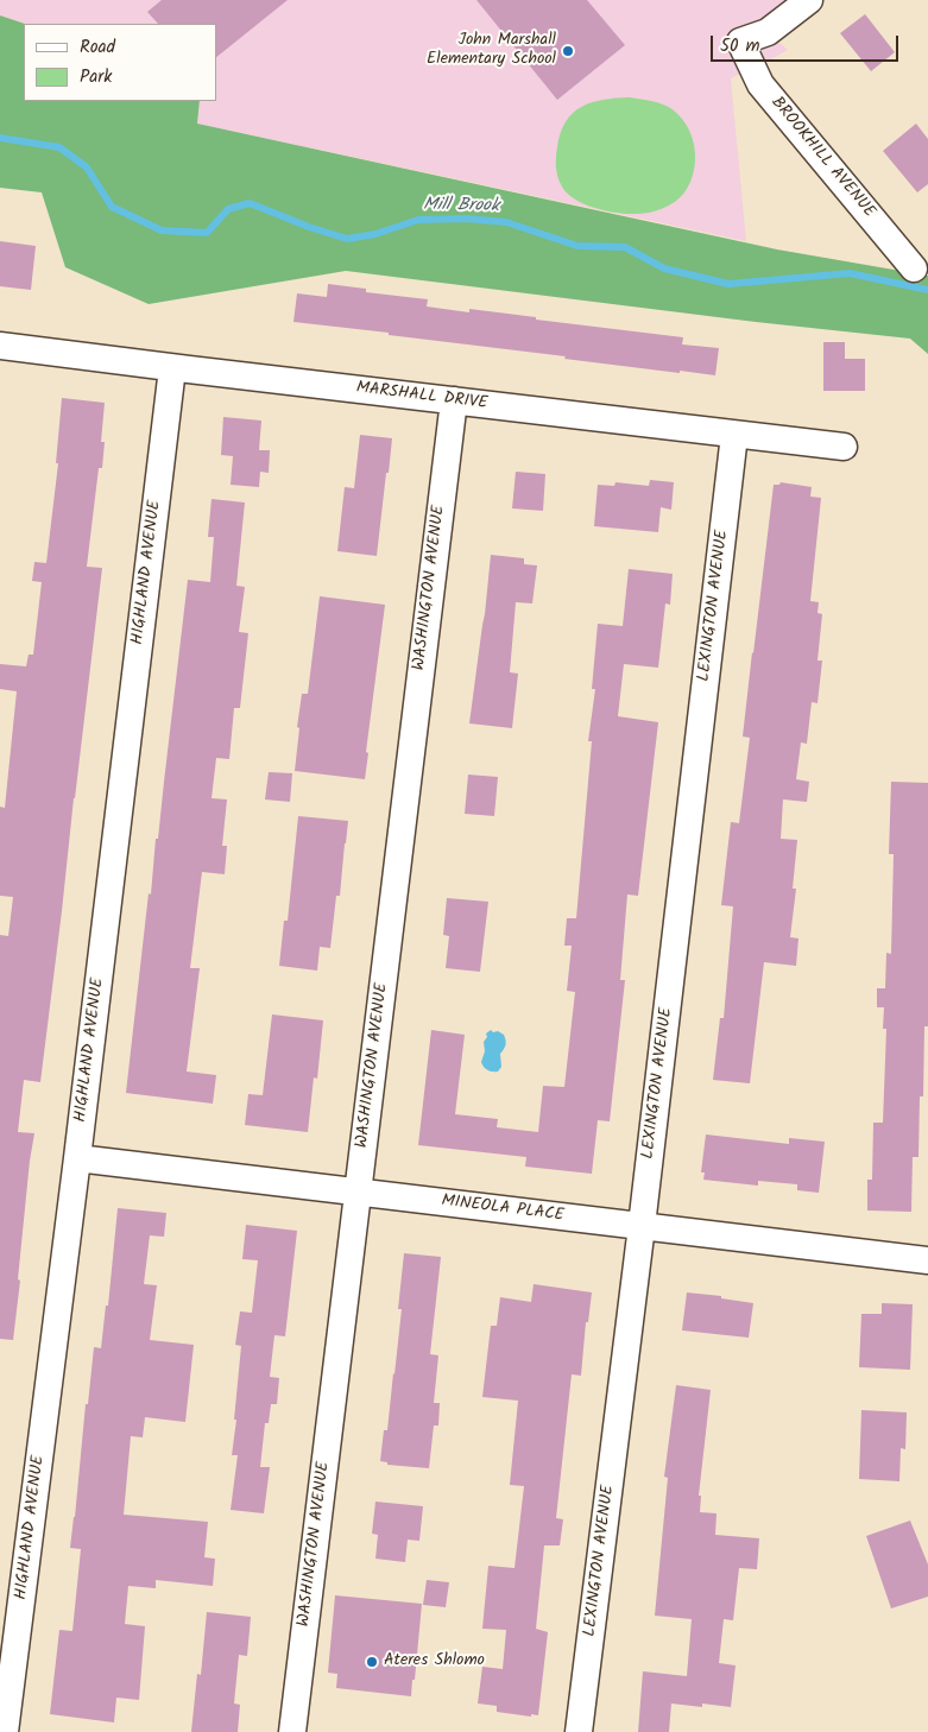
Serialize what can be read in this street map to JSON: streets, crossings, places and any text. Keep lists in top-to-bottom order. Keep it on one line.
{"streets":{"street":["BROOKHILL AVENUE","MARSHALL DRIVE","HIGHLAND AVENUE","WASHINGTON AVENUE","LEXINGTON AVENUE","MINEOLA PLACE"]},"crossings":[["MARSHALL DRIVE","HIGHLAND AVENUE"],["MARSHALL DRIVE","WASHINGTON AVENUE"],["MARSHALL DRIVE","LEXINGTON AVENUE"],["HIGHLAND AVENUE","MINEOLA PLACE"],["WASHINGTON AVENUE","MINEOLA PLACE"],["LEXINGTON AVENUE","MINEOLA PLACE"]],"water":["Mill Brook"],"places":["John Marshall Elementary School","Ateres Shlomo"],"legend":["Road","Park"],"scale_bar":"50 m"}
